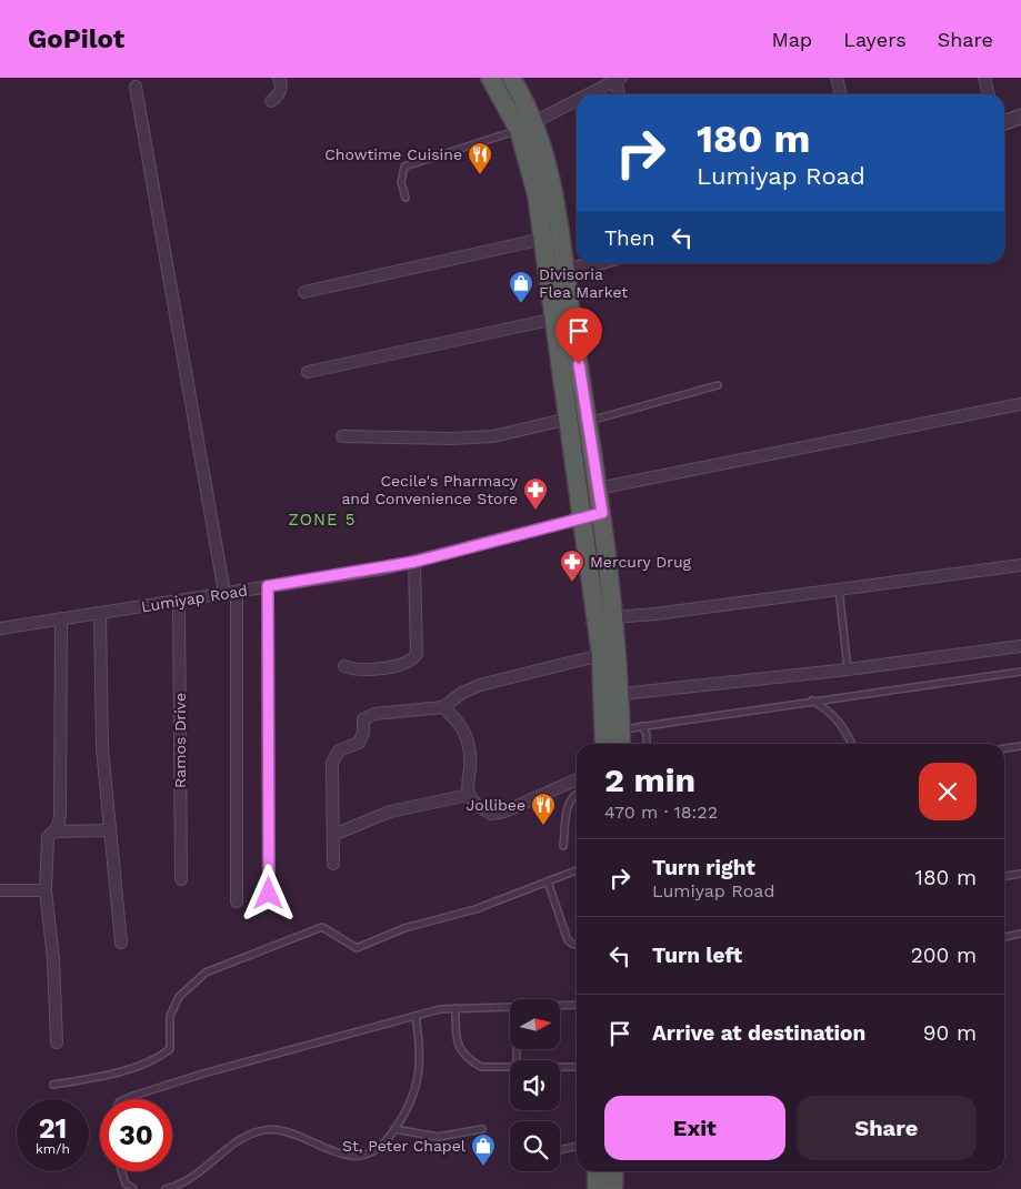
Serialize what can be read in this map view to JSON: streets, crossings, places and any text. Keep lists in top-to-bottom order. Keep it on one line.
{"streets":{"street":["Lumiyap Road","Ramos Drive"]},"crossings":[["Lumiyap Road","Ramos Drive"]],"districts":["ZONE 5"],"places":{"restaurant":["Chowtime Cuisine","Jollibee"],"shop":["Divisoria Flea Market","St, Peter Chapel"],"pharmacy":["Cecile's Pharmacy and Convenience Store","Mercury Drug"]},"north":"right","page":{"header":"GoPilot","nav":["Map","Layers","Share"],"turn":["180 m","Lumiyap Road"],"then":"Then","heading":["2 min","470 m · 18:22"],"list":[{"name":"Turn right","note":"Lumiyap Road","value":"180 m"},{"name":"Turn left","value":"200 m"},{"name":"Arrive at destination","value":"90 m"}],"buttons":["Exit","Share"],"speed":"21 km/h","limit":"30"}}
